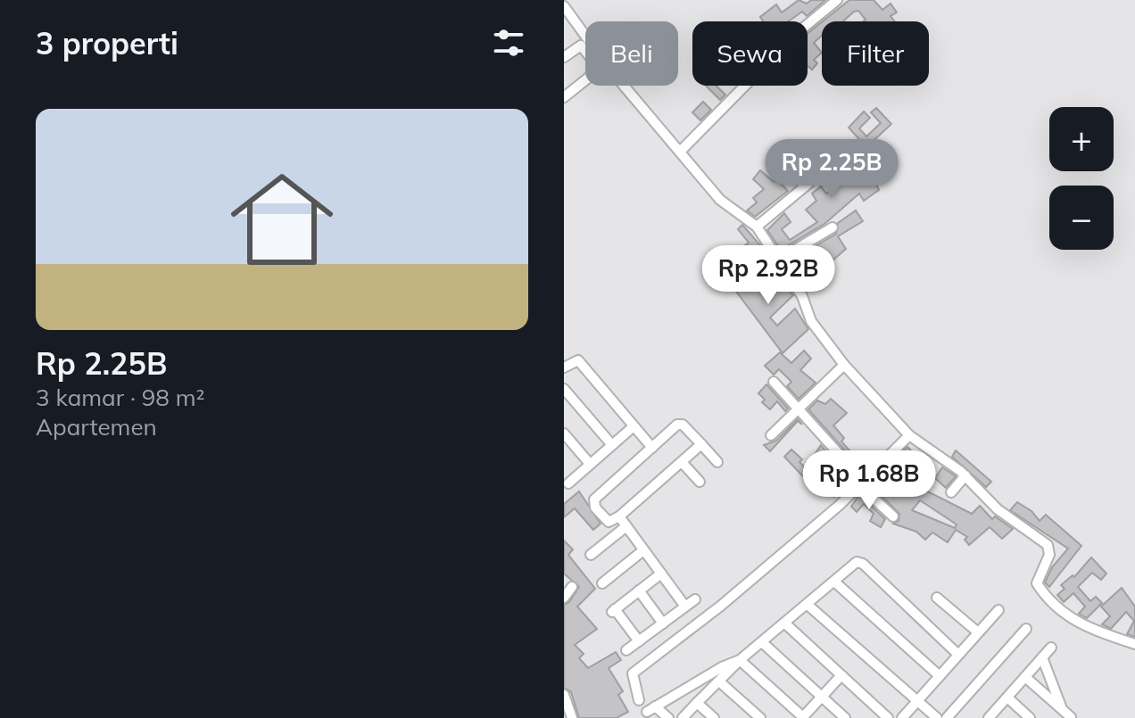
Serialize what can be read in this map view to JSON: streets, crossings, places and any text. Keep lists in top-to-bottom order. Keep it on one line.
{"page":{"heading":"3 properti","chip":["Beli","Sewa","Filter"],"list":[{"name":"Rp 2.25B","note":"3 kamar · 98 m² · Apartemen"}],"map_buttons":["+","−"],"price":["Rp 2.25B","Rp 2.92B","Rp 1.68B"]}}
